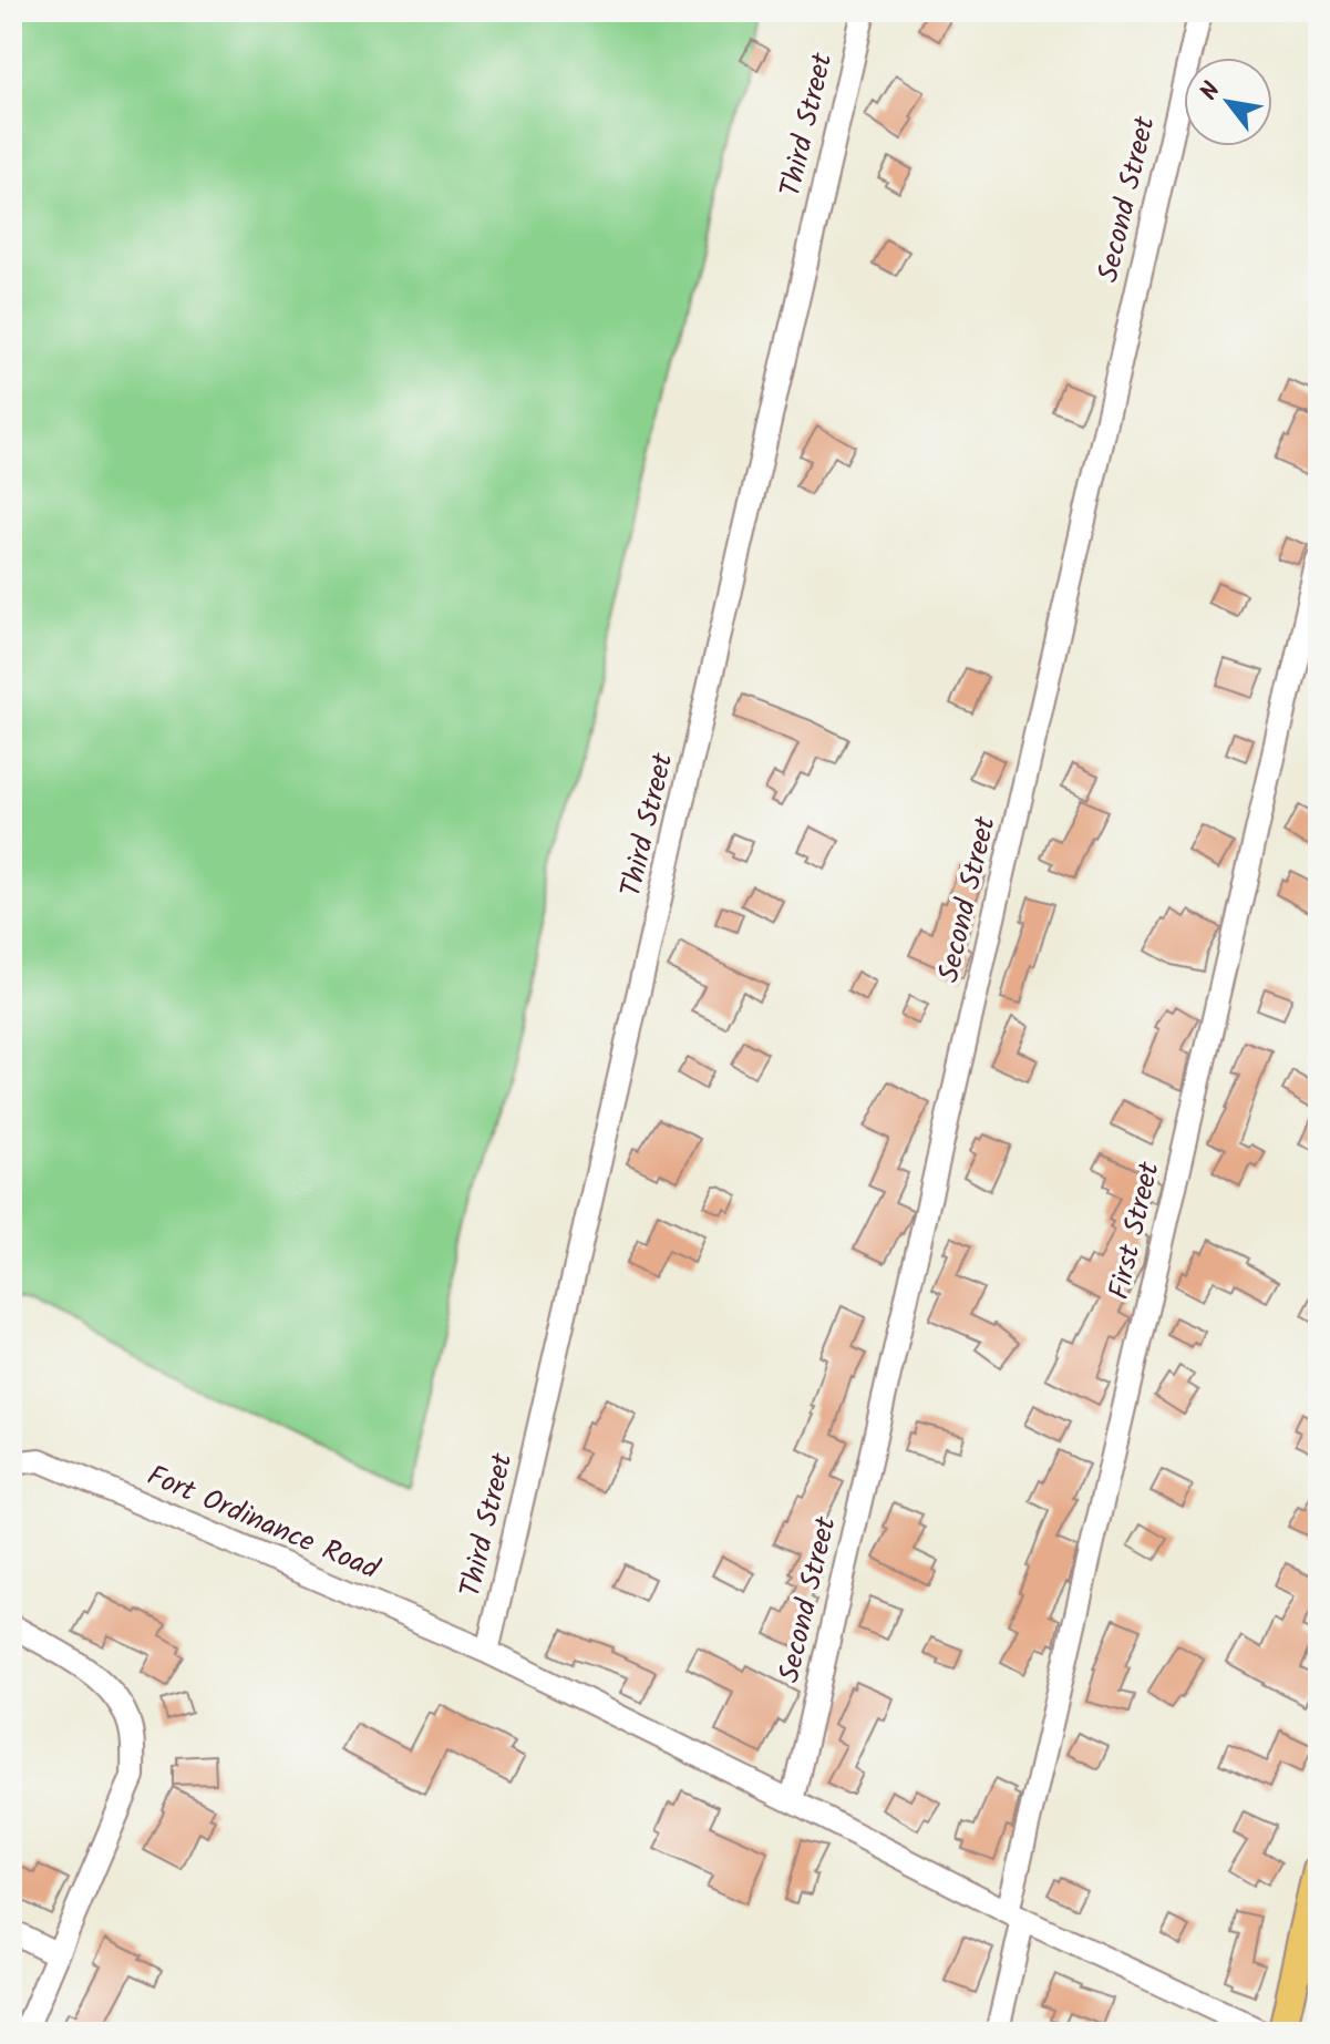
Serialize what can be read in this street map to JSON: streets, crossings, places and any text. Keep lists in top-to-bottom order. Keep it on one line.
{"streets":{"street":["Third Street","Second Street","First Street","Fort Ordinance Road"]},"crossings":[["Third Street","Fort Ordinance Road"],["Second Street","Fort Ordinance Road"],["First Street","Fort Ordinance Road"]],"north":"top left"}
